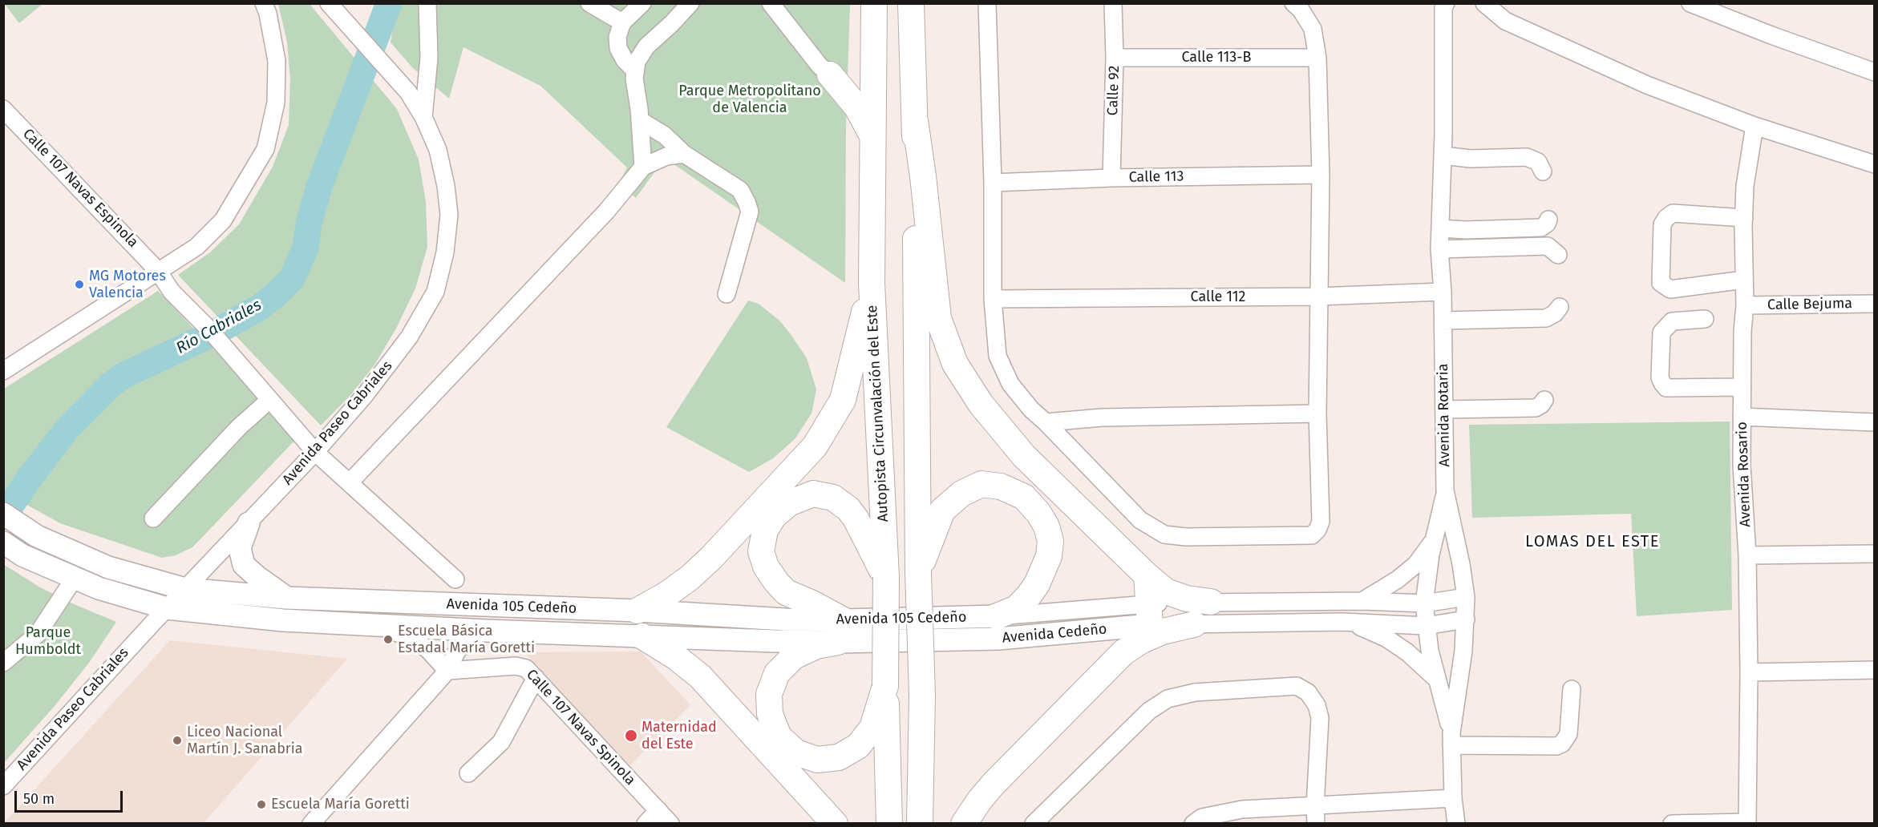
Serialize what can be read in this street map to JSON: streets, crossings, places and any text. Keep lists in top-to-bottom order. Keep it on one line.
{"streets":{"highway":["Autopista Circunvalación del Este"],"main road":["Avenida 105 Cedeño","Avenida Cedeño"],"street":["Calle 113-B","Calle 92","Calle 113","Calle 107 Navas Espinola","Calle 112","Calle Bejuma","Avenida Rotaria","Avenida Paseo Cabriales","Avenida Rosario","Calle 107 Navas Spinola"]},"crossings":[["Calle 113-B","Calle 92"],["Calle 92","Calle 113"],["Calle 107 Navas Espinola","Avenida Paseo Cabriales"],["Calle 112","Avenida Rotaria"],["Calle Bejuma","Avenida Rosario"],["Avenida Rotaria","Avenida Cedeño"],["Avenida Paseo Cabriales","Avenida 105 Cedeño"],["Avenida 105 Cedeño","Avenida Cedeño"]],"districts":["LOMAS DEL ESTE"],"water":["Río Cabriales"],"parks":["Parque Metropolitano de Valencia","Parque Humboldt"],"places":["MG Motores Valencia","Escuela Básica Estadal María Goretti","Maternidad del Este","Liceo Nacional Martín J. Sanabria","Escuela María Goretti"],"scale_bar":"50 m"}
